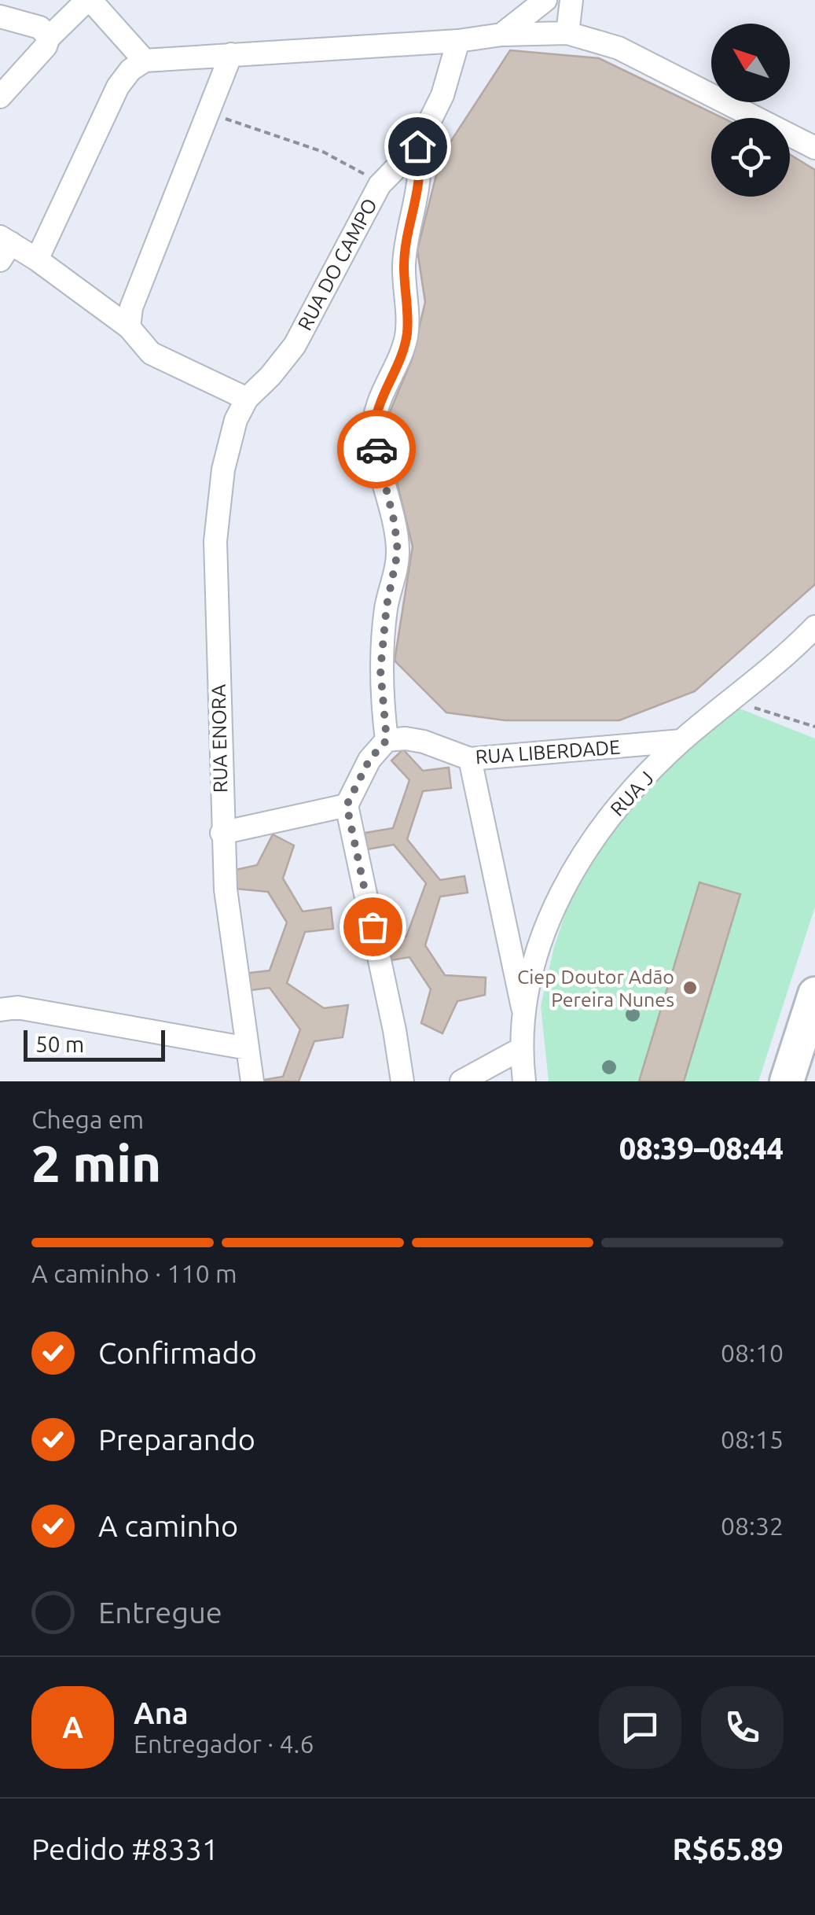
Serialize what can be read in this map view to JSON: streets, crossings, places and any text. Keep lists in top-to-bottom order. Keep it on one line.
{"streets":{"street":["RUA DO CAMPO","RUA ENORA","RUA LIBERDADE","RUA J"]},"crossings":[["RUA DO CAMPO","RUA ENORA"],["RUA LIBERDADE","RUA J"]],"places":["Ciep Doutor Adão Pereira Nunes"],"scale_bar":"50 m","north":"top left","page":{"scale":"50 m","heading":["2 min","Chega em","08:39–08:44"],"panel":["Ana","Entregador · 4.6","Pedido #8331","R$65.89"],"bar":"A caminho · 110 m","list":[["Confirmado","08:10"],["Preparando","08:15"],["A caminho","08:32"],"Entregue"],"round":"A"}}
